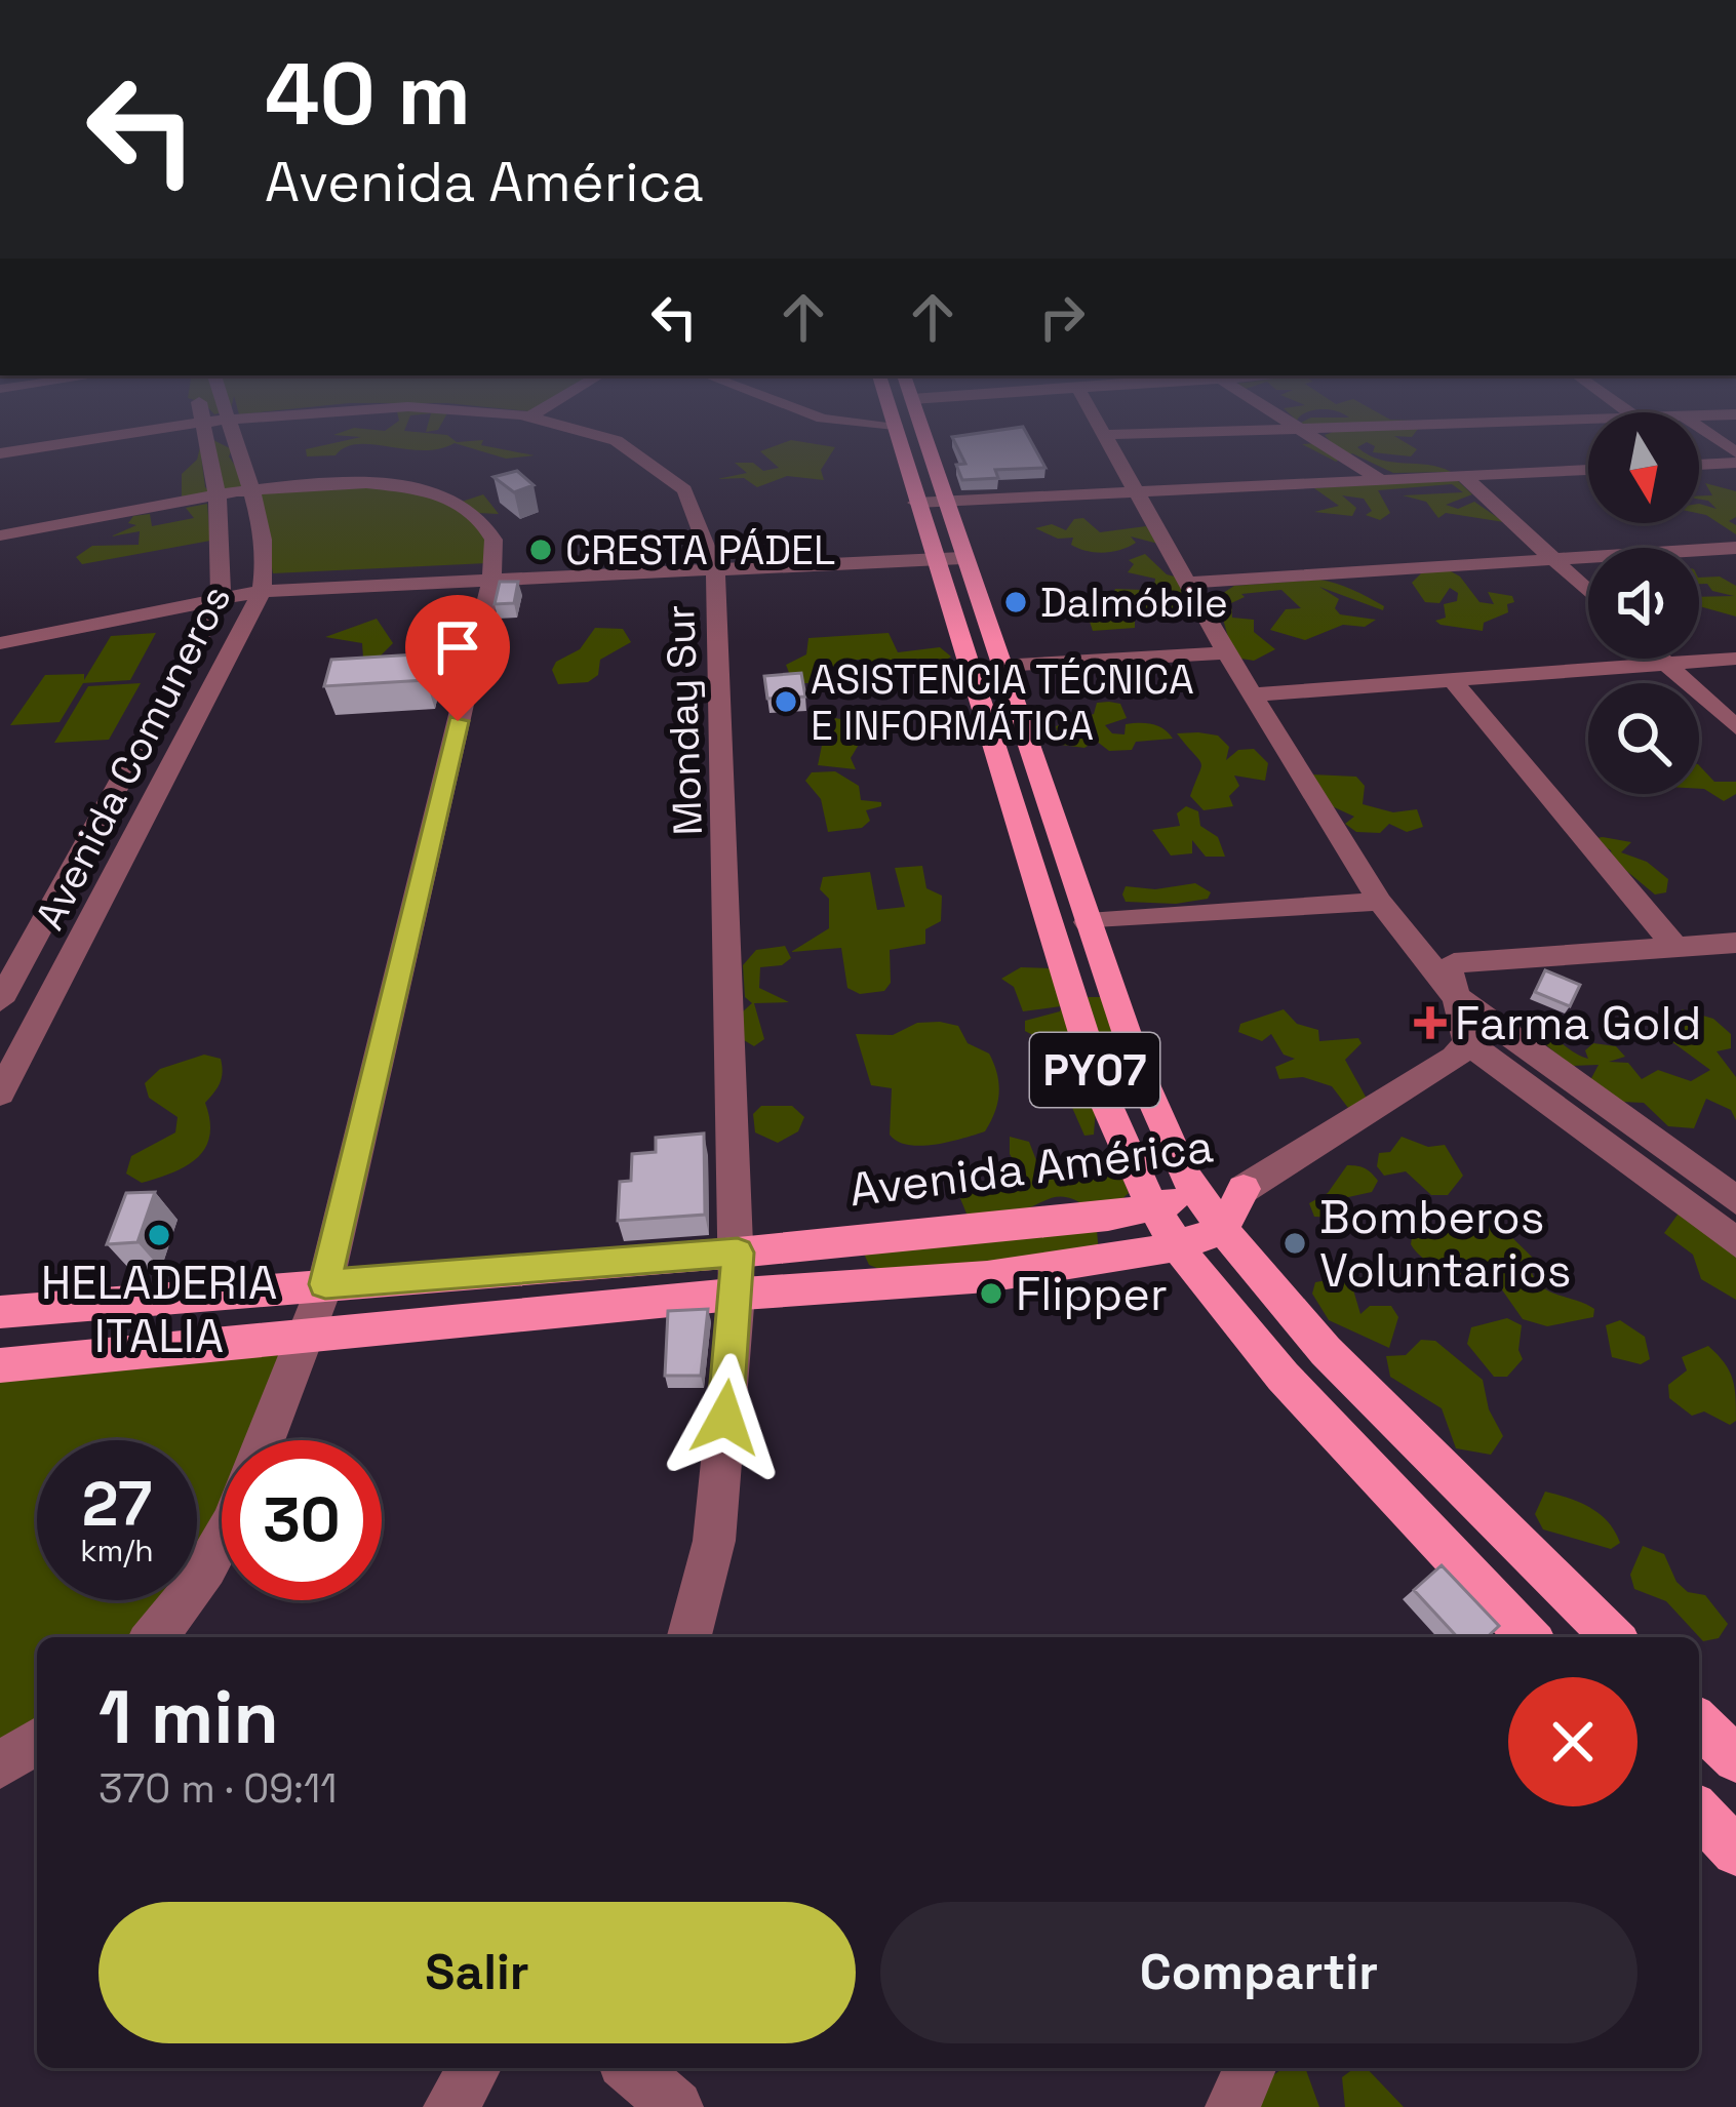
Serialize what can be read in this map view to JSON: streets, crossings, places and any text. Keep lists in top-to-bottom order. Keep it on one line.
{"streets":{"main road":["PY07","Avenida América"],"street":["Monday Sur","Avenida Comuneros"]},"crossings":[["Monday Sur","Avenida América"],["PY07","Avenida América"]],"places":{"other":["CRESTA PÁDEL","Dalmóbile","ASISTENCIA TÉCNICA E INFORMÁTICA","HELADERIA ITALIA","Bomberos Voluntarios","Flipper"],"health":["Farma Gold"]},"north":"bottom","page":{"turn":["40 m","Avenida América"],"speed":"27 km/h","limit":"30","heading":["1 min","370 m · 09:11"],"buttons":["Salir","Compartir"]}}
